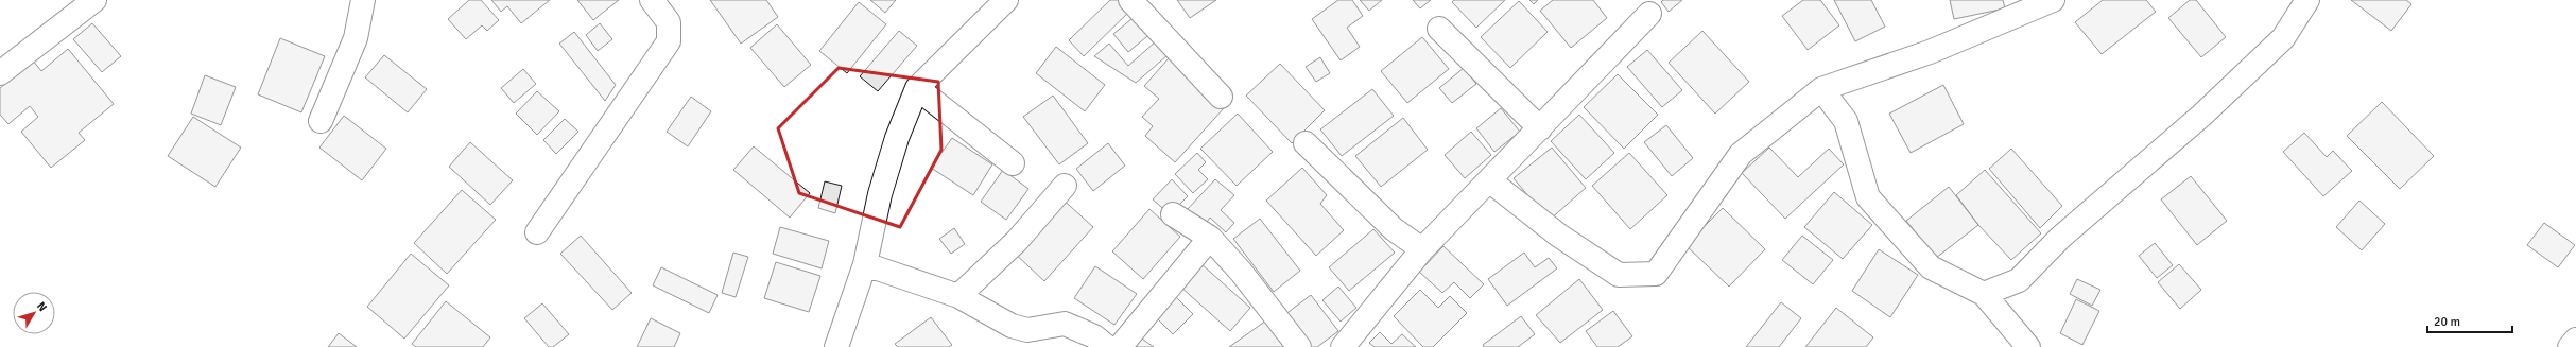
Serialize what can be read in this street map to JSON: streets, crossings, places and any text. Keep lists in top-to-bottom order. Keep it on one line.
{"scale_bar":"20 m","north":"top right"}
